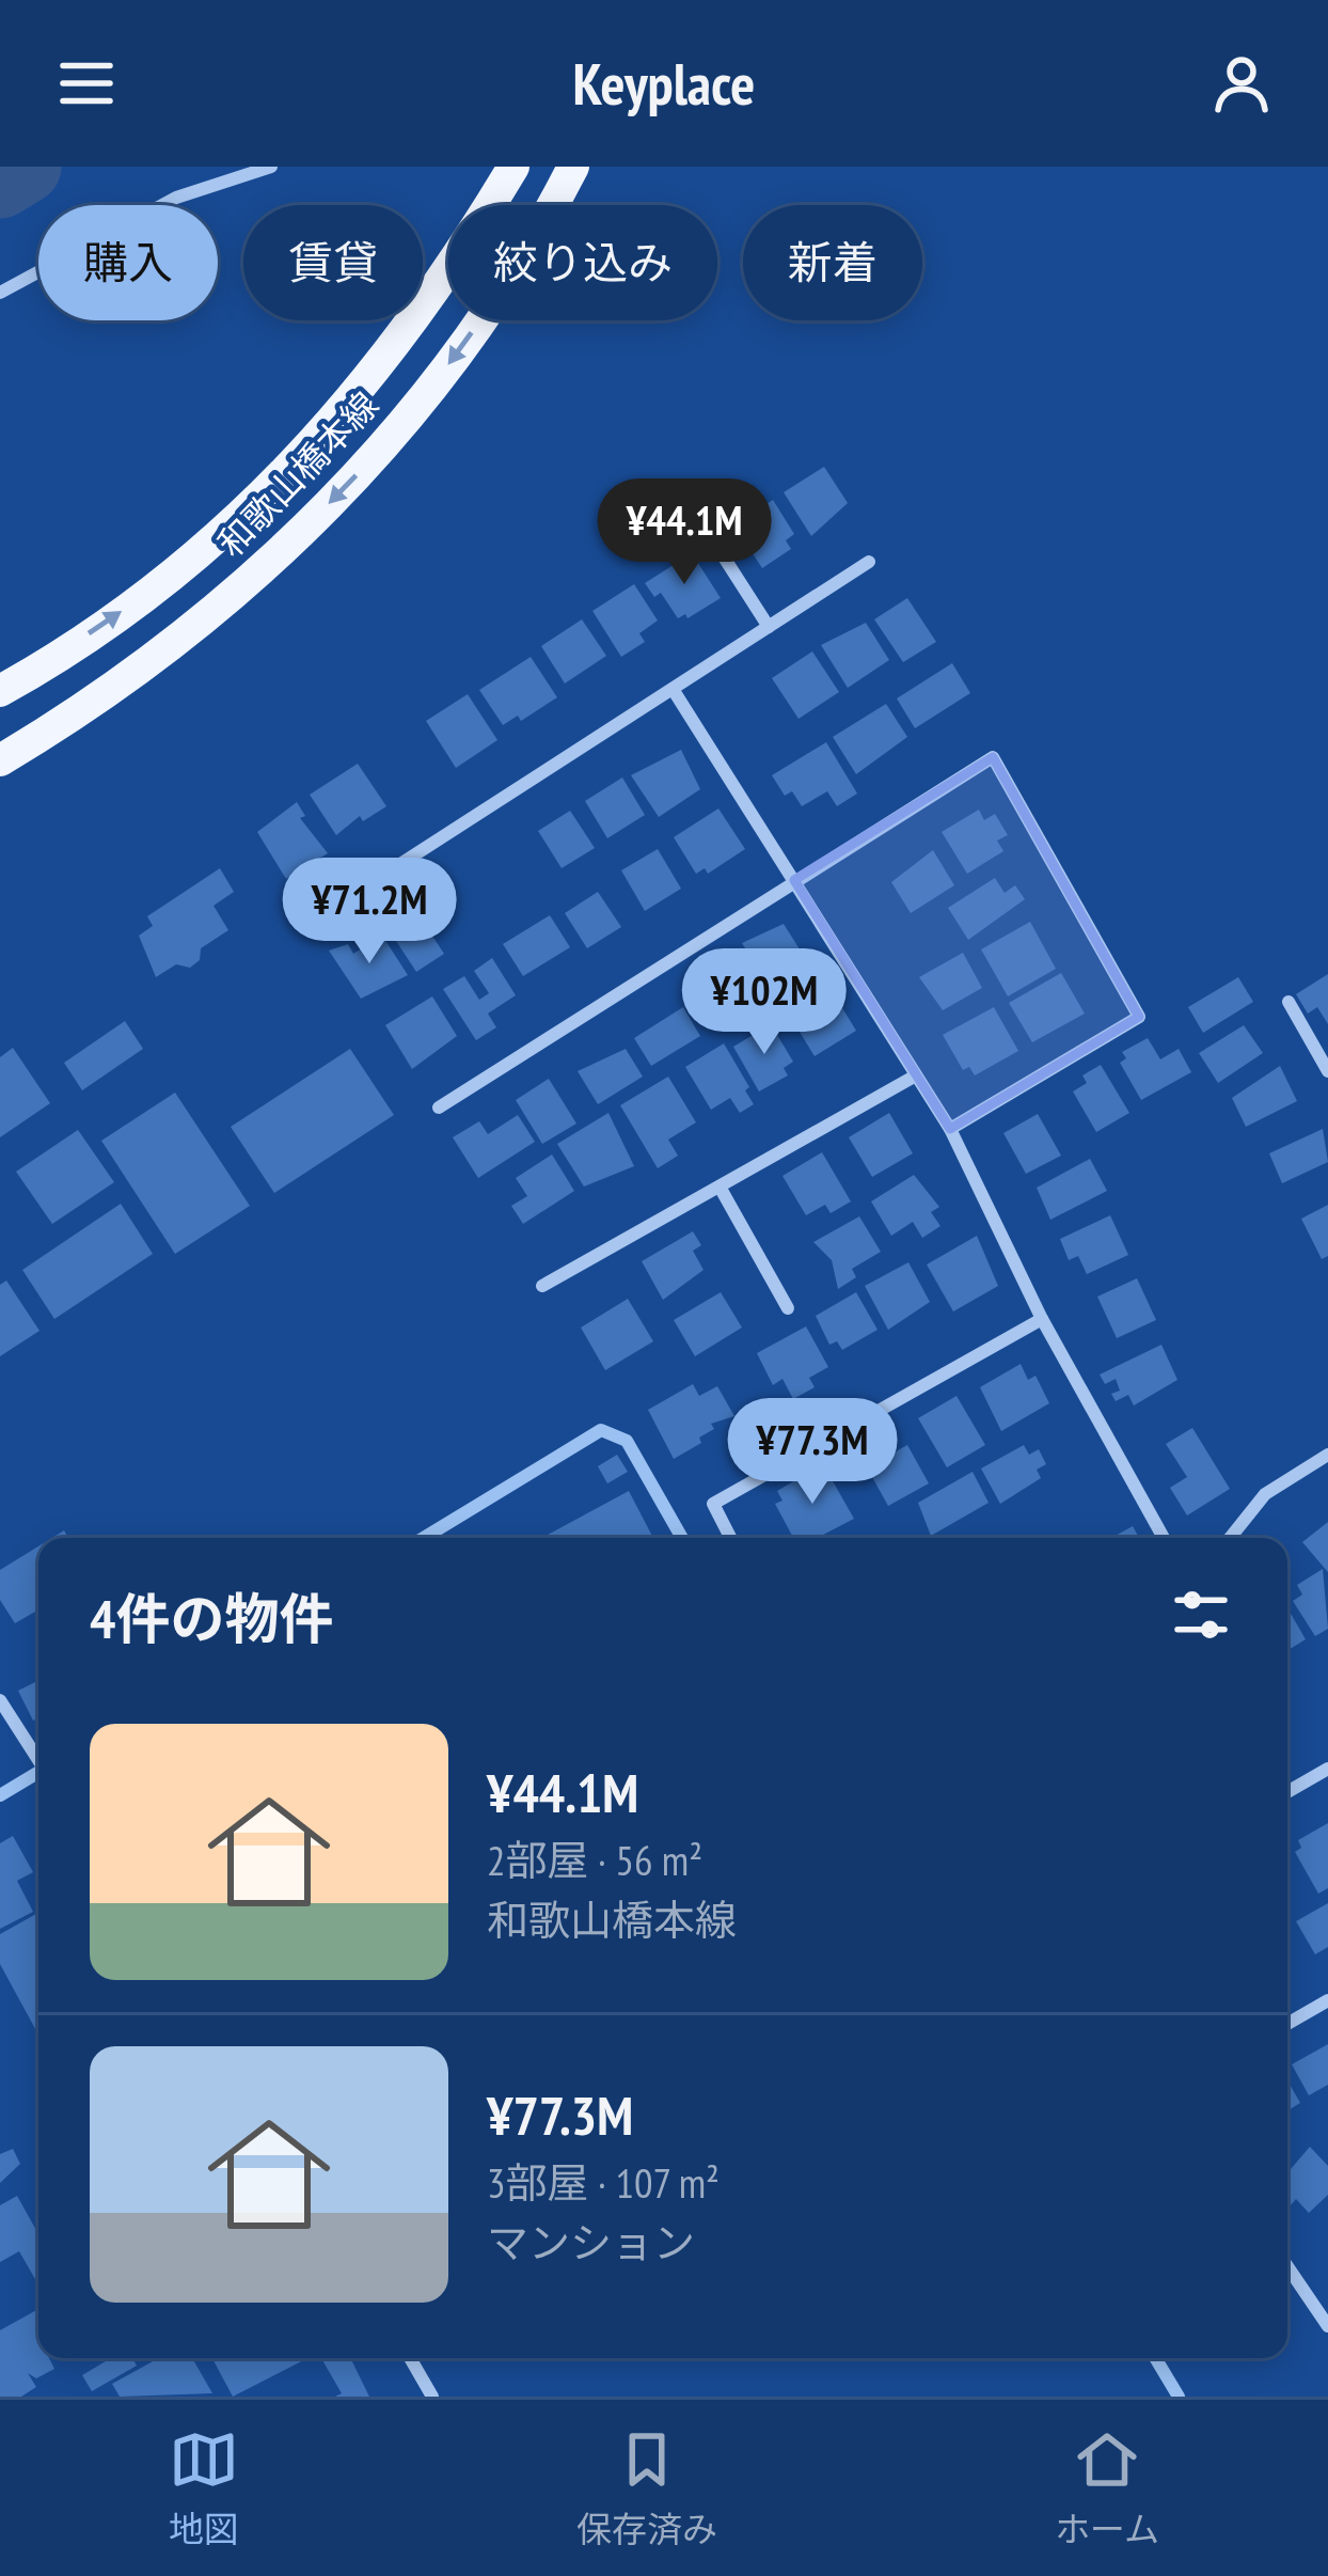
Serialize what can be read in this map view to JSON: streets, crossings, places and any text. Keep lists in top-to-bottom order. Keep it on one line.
{"streets":{"main road":["和歌山橋本線"]},"page":{"header":"Keyplace","chip":["購入","賃貸","絞り込み","新着"],"price":["¥44.1M","¥71.2M","¥102M","¥77.3M"],"heading":"4件の物件","list":[{"name":"¥44.1M","note":"2部屋 · 56 m² · 和歌山橋本線"},{"name":"¥77.3M","note":"3部屋 · 107 m² · マンション"}],"tabs":["地図","保存済み","ホーム"]}}
